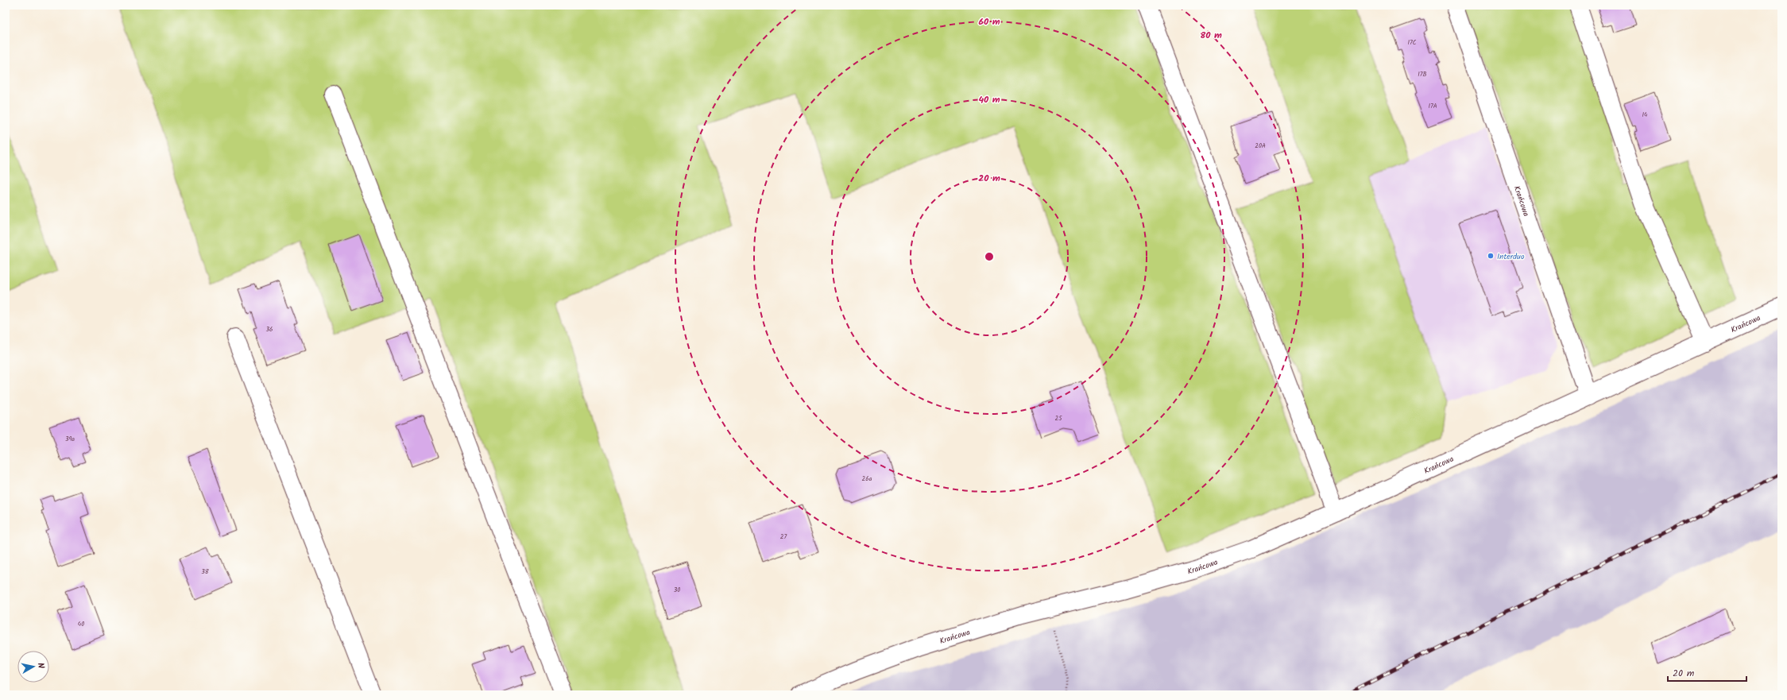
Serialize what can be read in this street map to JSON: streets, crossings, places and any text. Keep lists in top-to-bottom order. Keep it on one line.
{"streets":{"street":["Krańcowa"]},"places":["Interduo"],"house_numbers":["17C","17B","17A","14","20A","36","25","39a","26a","27","38","30","40"],"scale_bar":"20 m","north":"right","rings":["60 m","80 m","40 m","20 m"]}
